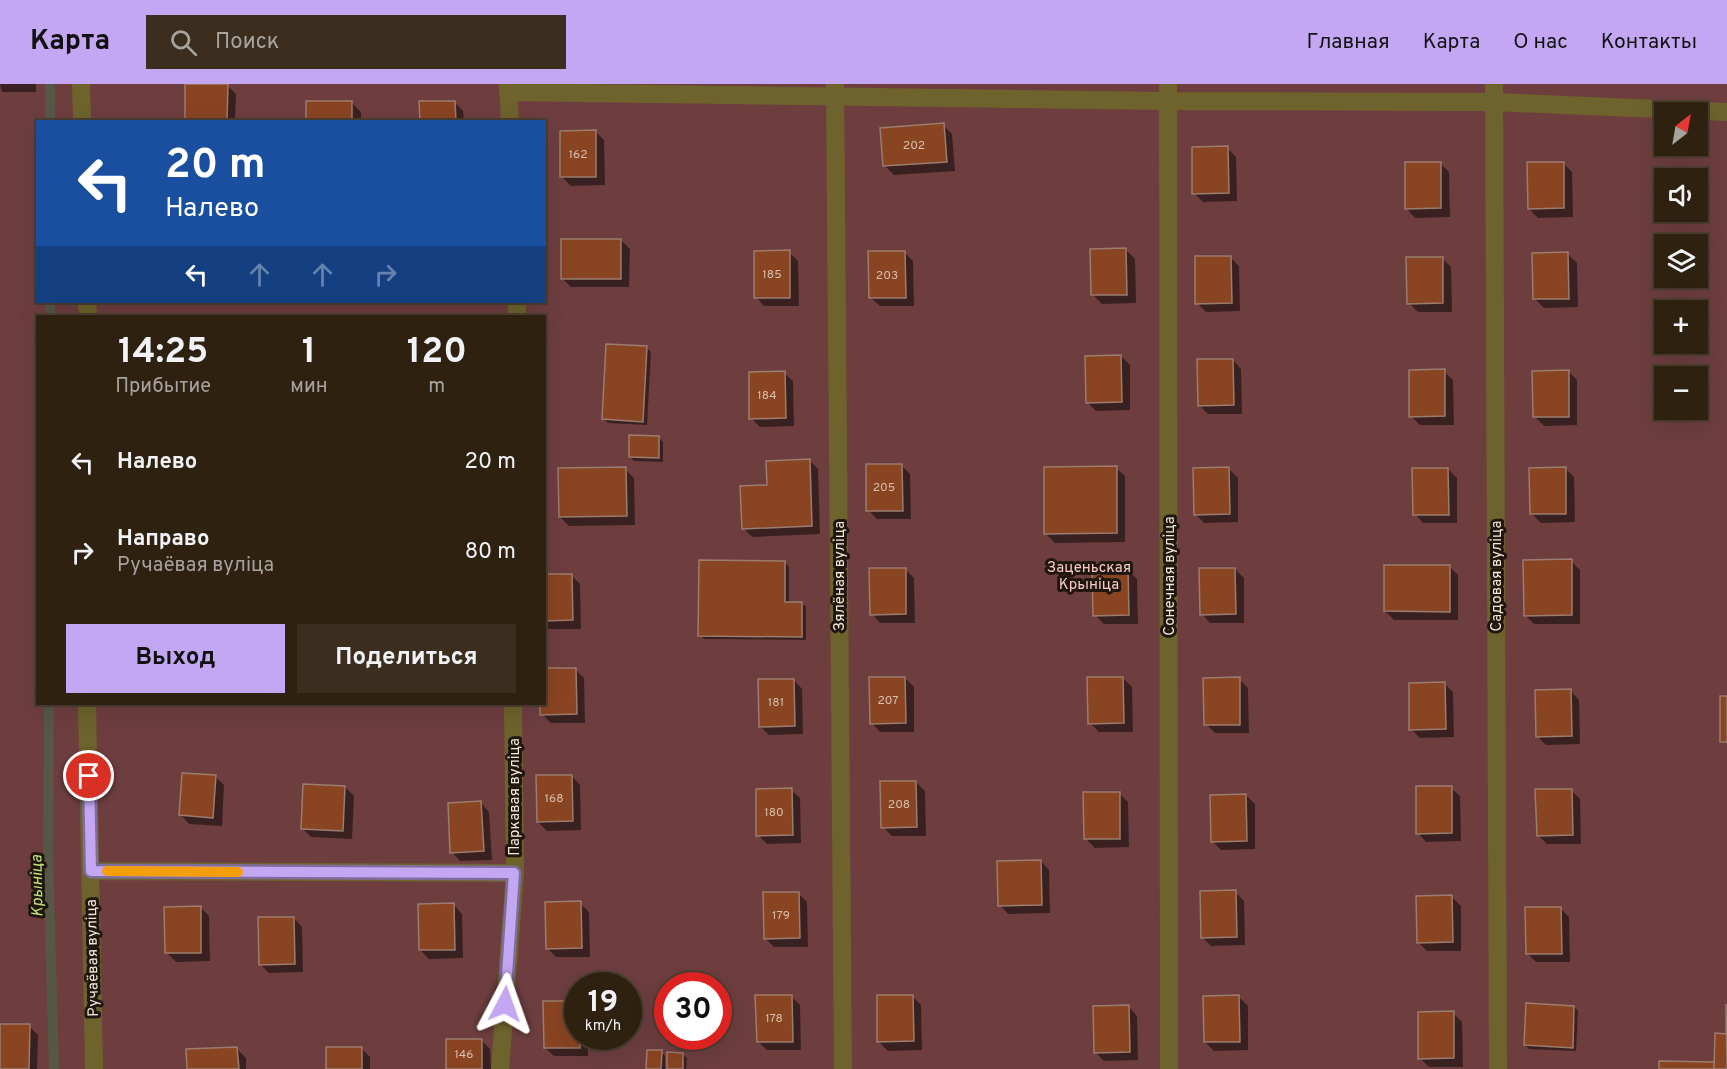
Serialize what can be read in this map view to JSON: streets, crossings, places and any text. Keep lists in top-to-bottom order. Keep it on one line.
{"streets":{"street":["Зялёная вуліца","Сонечная вуліца","Садовая вуліца","Паркавая вуліца","Ручаёвая вуліца"]},"water":["Крыніца"],"parks":["Заценьская Крыніца"],"house_numbers":["202","162","185","203","184","205","207","181","168","208","180","179","178","146"],"north":"top right","page":{"header":"Карта","search":"Поиск","nav":["Главная","Карта","О нас","Контакты"],"map_buttons":["+","−"],"turn":["20 m","Налево"],"eta":["14:25","Прибытие","1","мин","120","m"],"list":[{"name":"Налево","value":"20 m"},{"name":"Направо","note":"Ручаёвая вуліца","value":"80 m"}],"buttons":["Выход","Поделиться"],"speed":"19 km/h","limit":"30"}}
